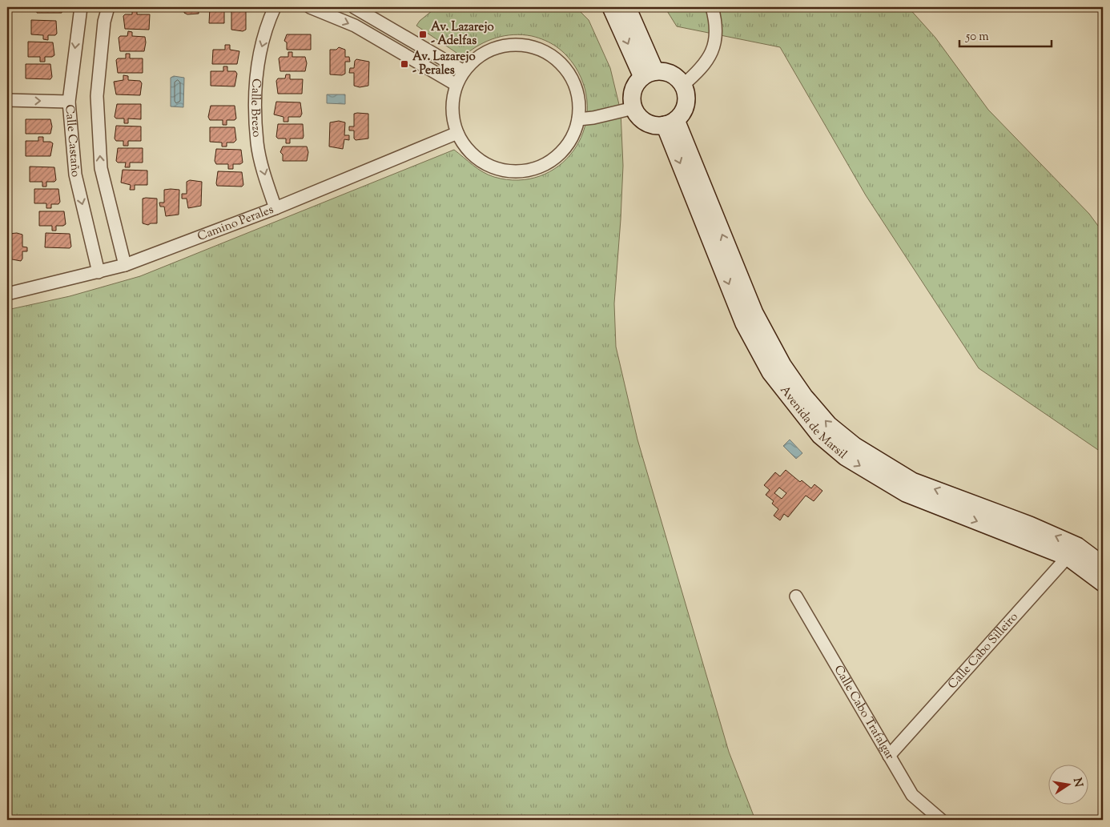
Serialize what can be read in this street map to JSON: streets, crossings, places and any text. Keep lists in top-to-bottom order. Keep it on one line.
{"streets":{"street":["Calle Brezo","Calle Castaño","Camino Perales","Avenida de Marsil","Calle Cabo Silleiro","Calle Cabo Trafalgar"]},"crossings":[["Calle Brezo","Camino Perales"],["Calle Castaño","Camino Perales"],["Avenida de Marsil","Calle Cabo Silleiro"],["Calle Cabo Silleiro","Calle Cabo Trafalgar"]],"one_way":["Calle Brezo"],"places":{"transit":["Av. Lazarejo - Adelfas","Av. Lazarejo - Perales"]},"scale_bar":"50 m","north":"right"}
